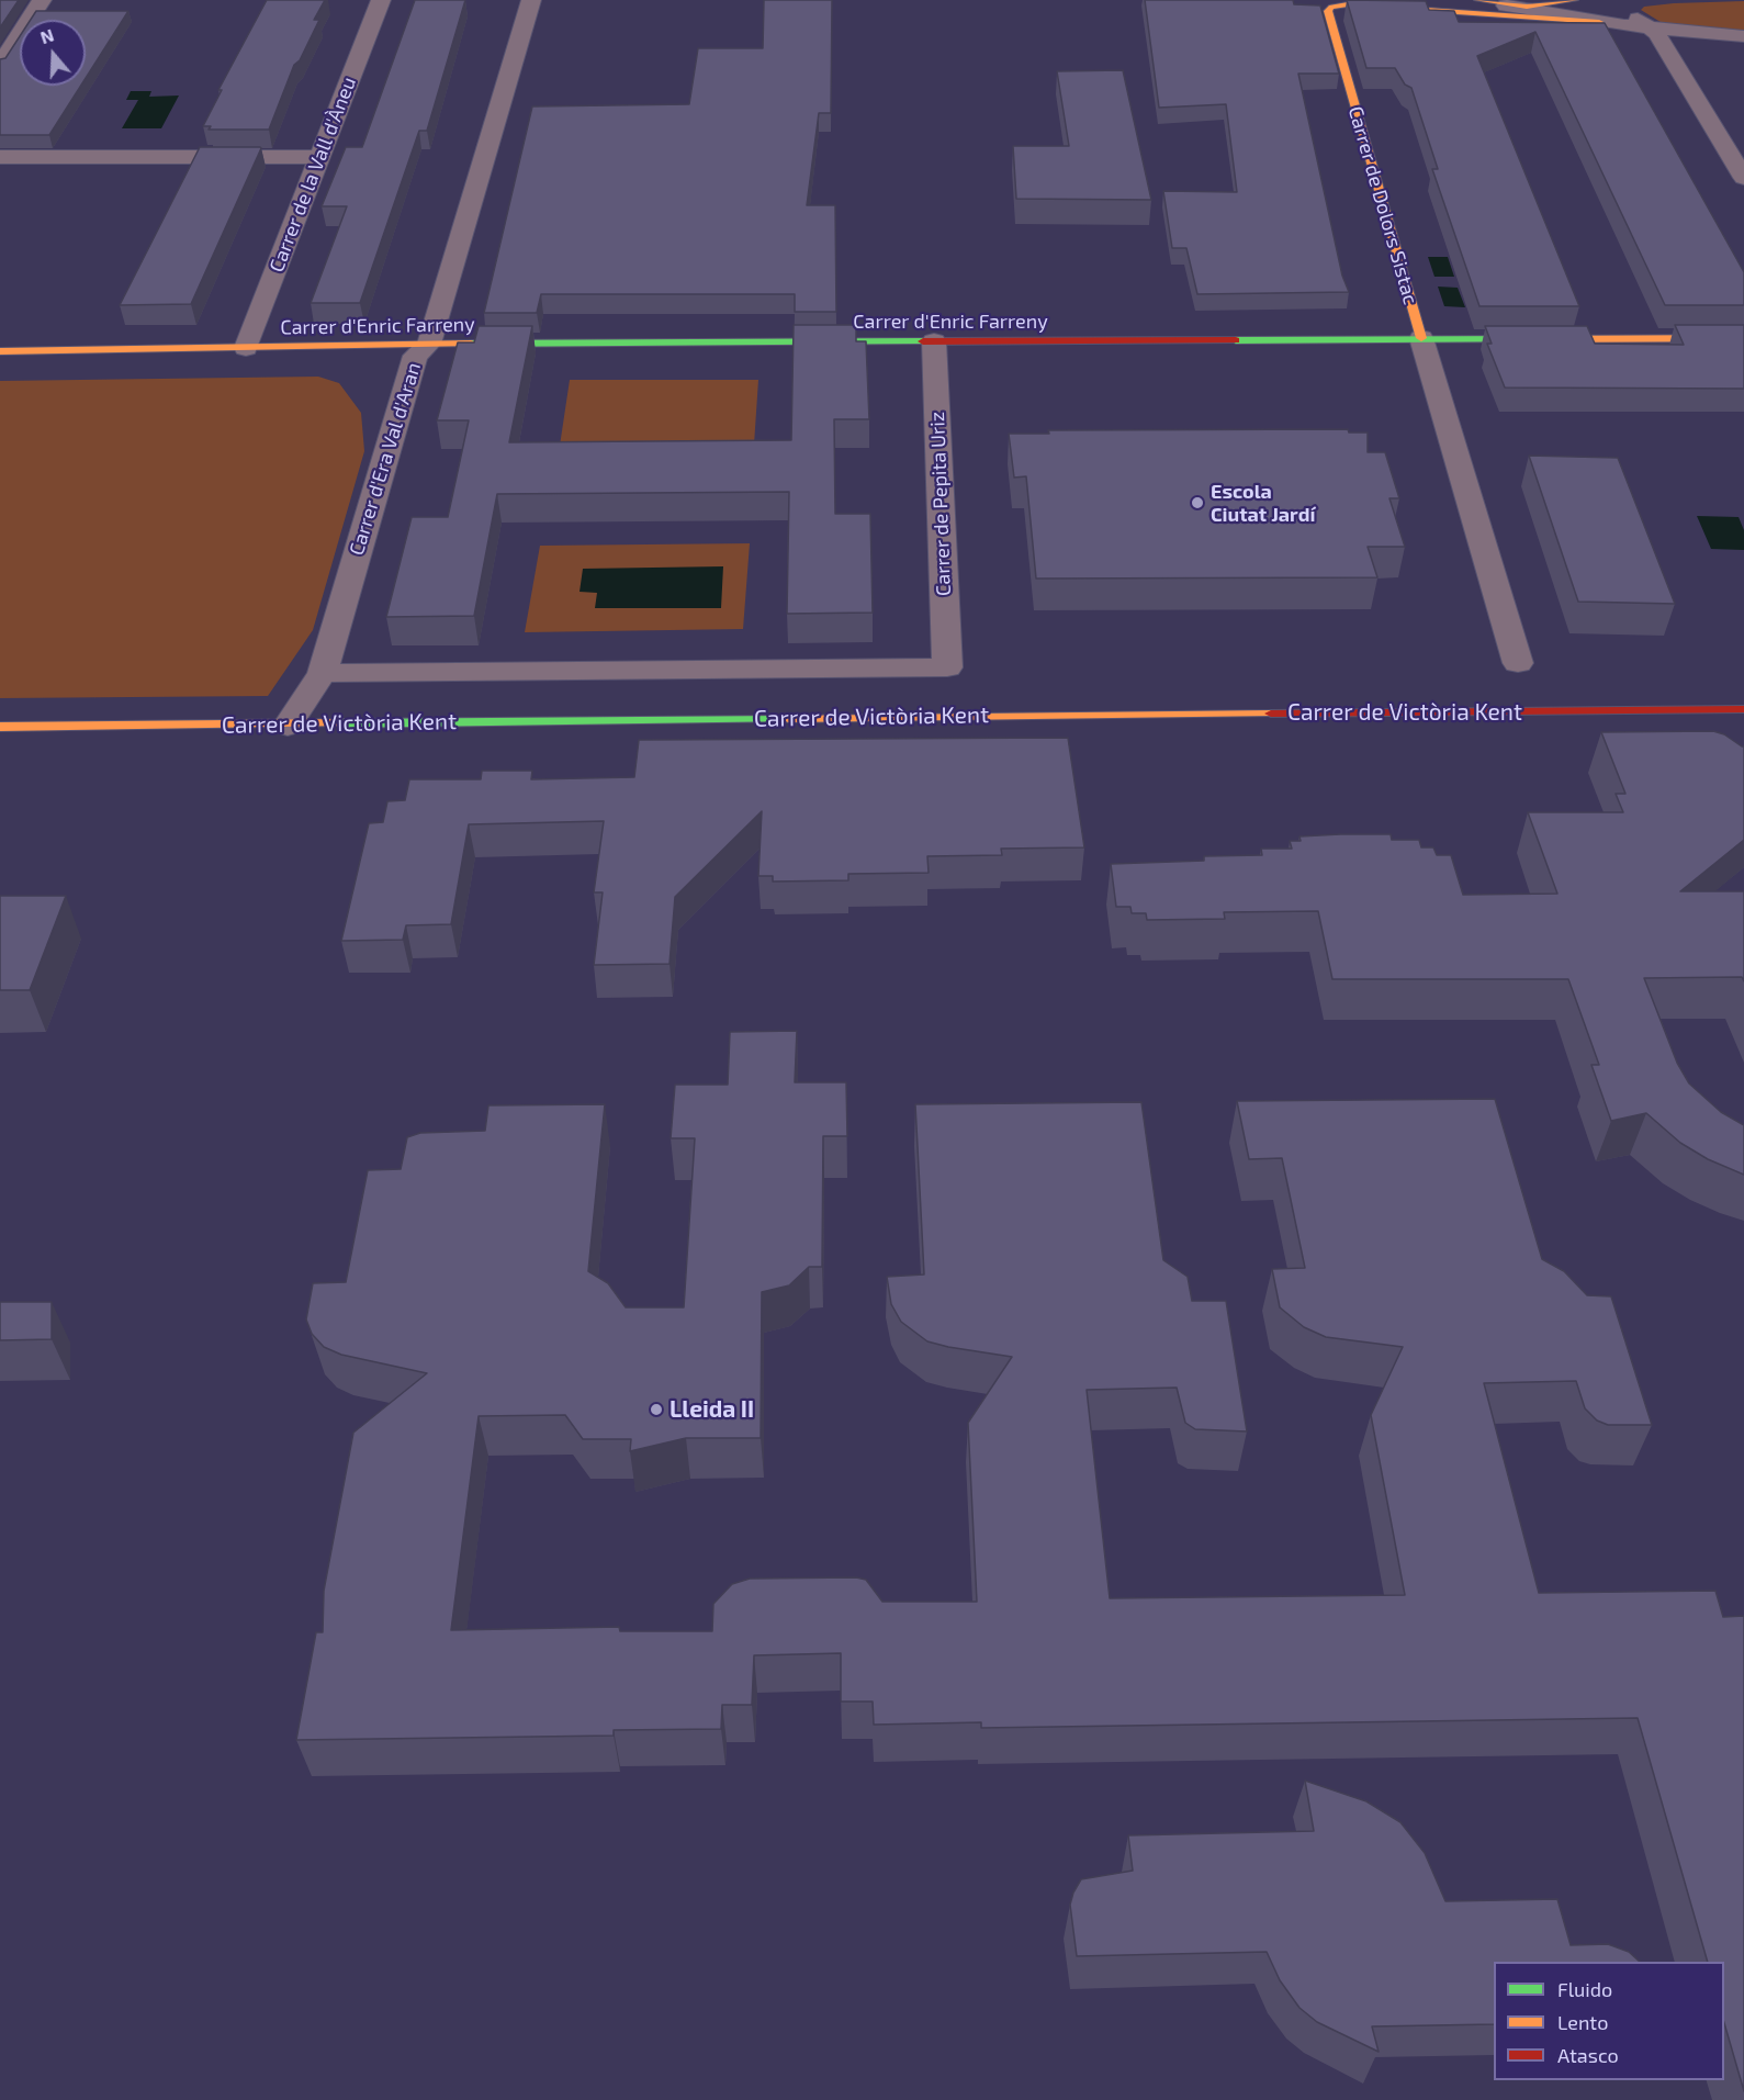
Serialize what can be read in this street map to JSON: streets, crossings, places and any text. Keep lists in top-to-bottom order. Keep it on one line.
{"streets":{"street":["Carrer de la Vall d'Àneu","Carrer de Dolors Sistac","Carrer d'Enric Farreny","Carrer d'Era Val d'Aran","Carrer de Pepita Uriz","Carrer de Victòria Kent"]},"crossings":[["Carrer de la Vall d'Àneu","Carrer d'Enric Farreny"],["Carrer de Dolors Sistac","Carrer d'Enric Farreny"],["Carrer d'Enric Farreny","Carrer d'Era Val d'Aran"],["Carrer d'Enric Farreny","Carrer de Pepita Uriz"],["Carrer d'Era Val d'Aran","Carrer de Victòria Kent"],["Carrer de Pepita Uriz","Carrer de Victòria Kent"]],"places":["Escola Ciutat Jardí","Lleida II"],"legend":["Fluido","Lento","Atasco"],"north":"top"}
